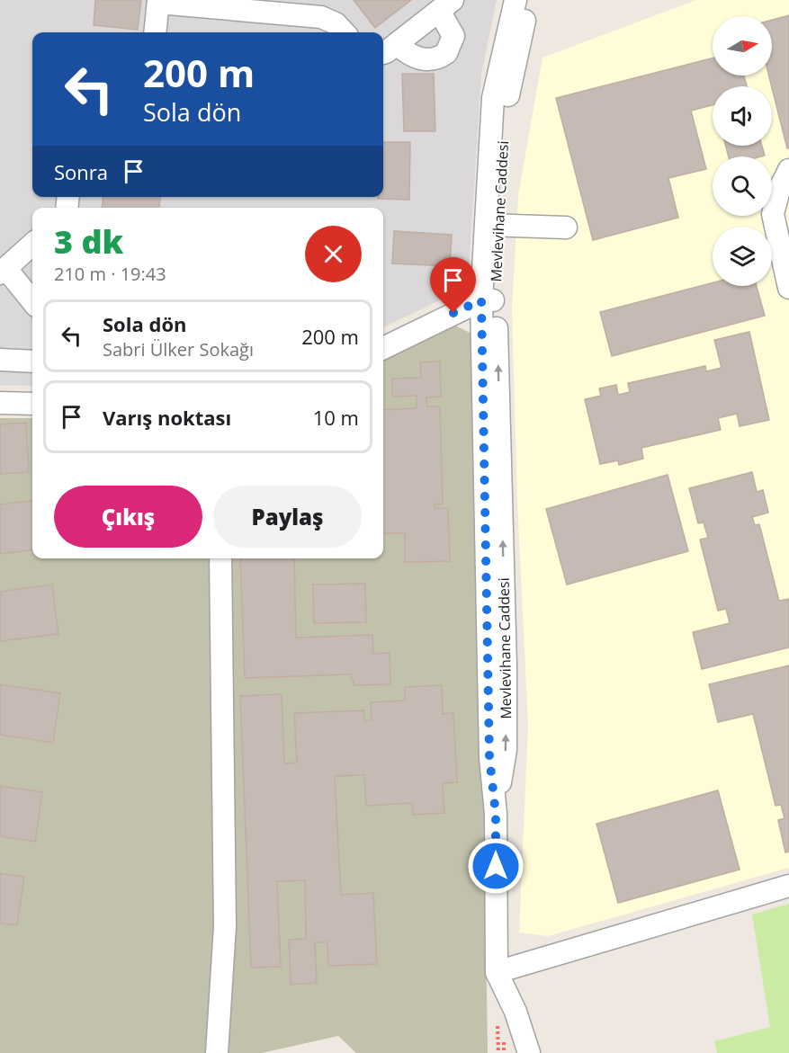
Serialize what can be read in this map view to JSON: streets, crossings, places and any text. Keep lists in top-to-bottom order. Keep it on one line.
{"streets":{"street":["Mevlevihane Caddesi"]},"north":"right","page":{"turn":["200 m","Sola dön"],"then":"Sonra","heading":["3 dk","210 m · 19:43"],"list":[{"name":"Sola dön","note":"Sabri Ülker Sokağı","value":"200 m"},{"name":"Varış noktası","value":"10 m"}],"buttons":["Çıkış","Paylaş"]}}
